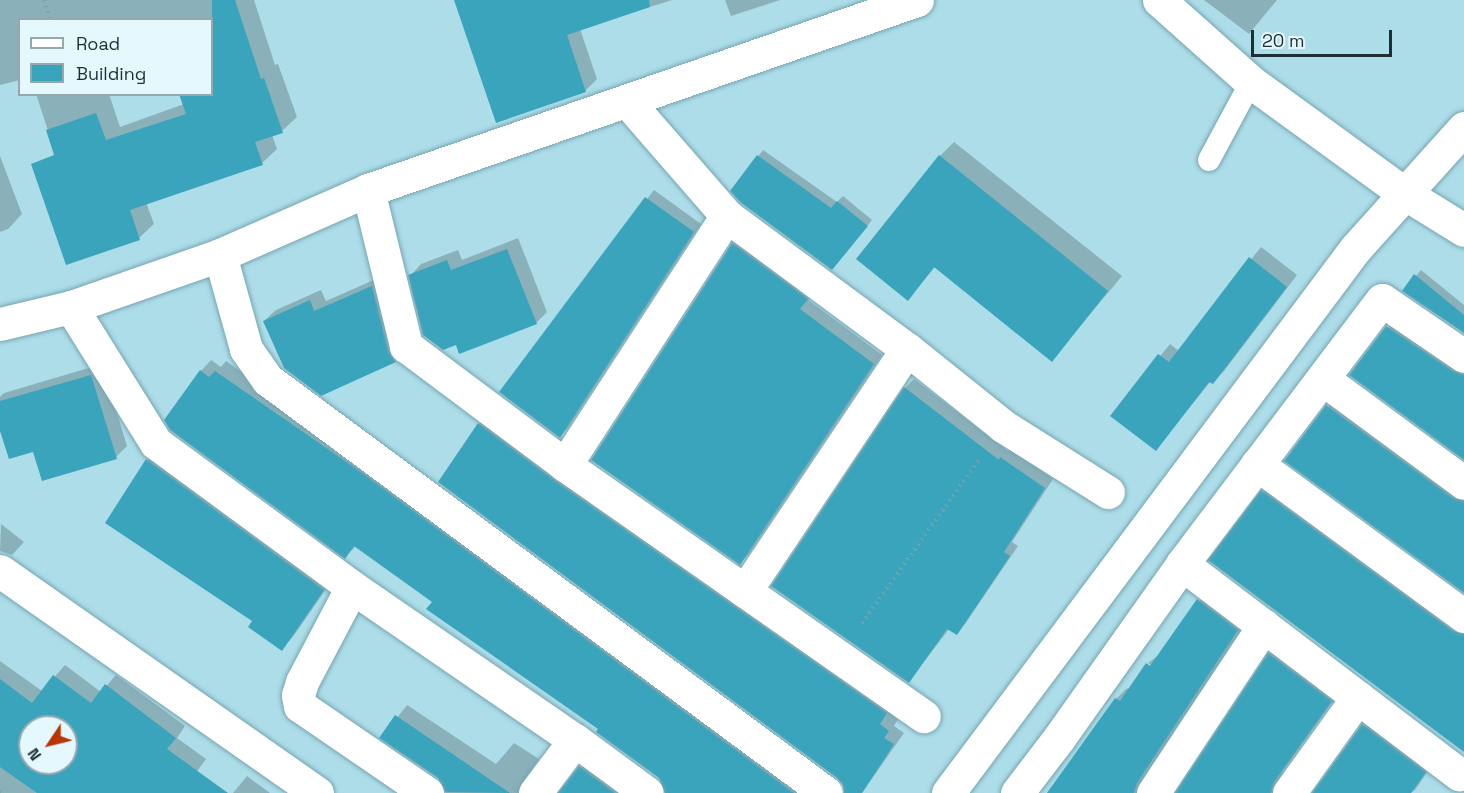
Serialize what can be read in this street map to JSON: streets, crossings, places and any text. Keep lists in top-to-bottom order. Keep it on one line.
{"legend":["Road","Building"],"scale_bar":"20 m","north":"bottom left"}
